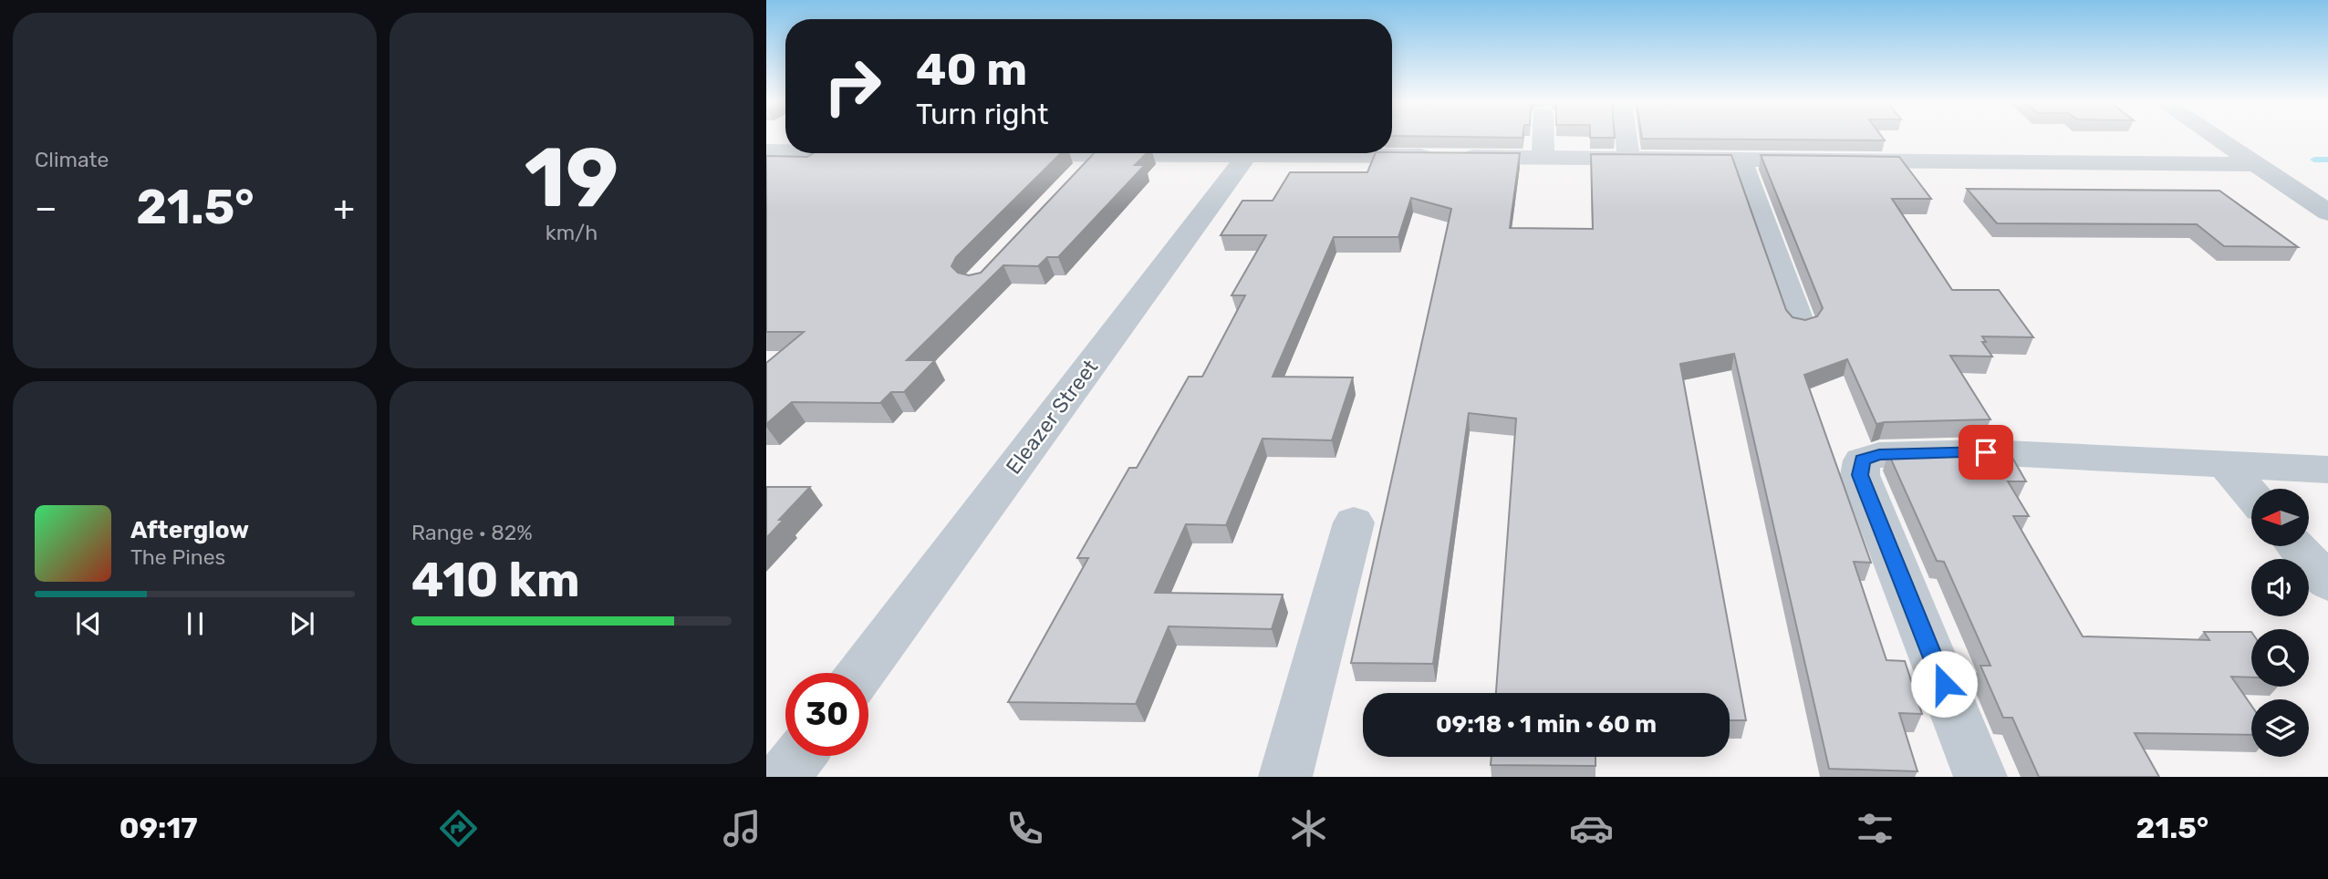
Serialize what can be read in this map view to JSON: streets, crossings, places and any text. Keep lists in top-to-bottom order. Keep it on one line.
{"streets":{"street":["Eleazer Street"]},"north":"left","page":{"tile":["Climate",["19","km/h"],["Range · 82%","410 km"]],"turn":["40 m","Turn right"],"heat":["−","21.5°","+"],"song":["Afterglow","The Pines"],"limit":"30","trip":"09:18 · 1 min · 60 m","tabs":["09:17","21.5°"]}}
